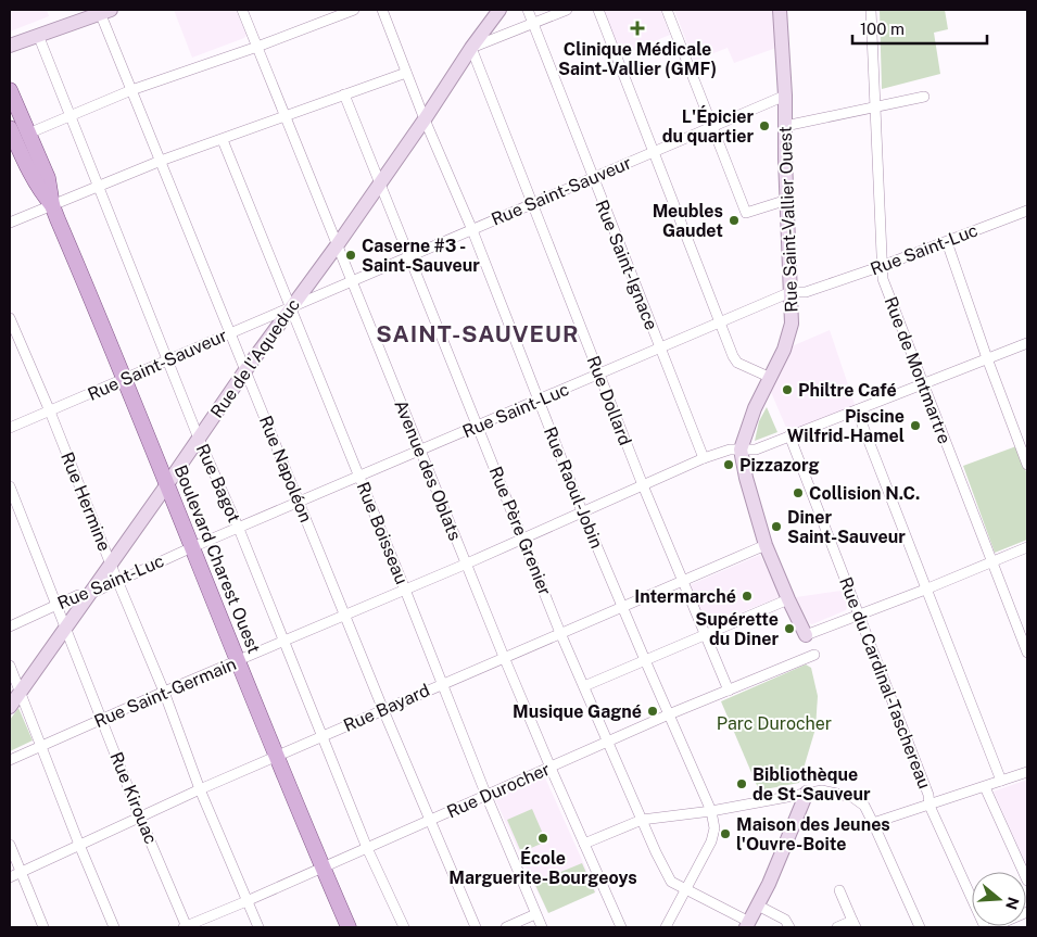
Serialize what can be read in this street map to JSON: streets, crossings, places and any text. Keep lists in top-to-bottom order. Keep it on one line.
{"streets":{"main road":["Boulevard Charest Ouest"],"street":["Rue Saint-Sauveur","Rue Saint-Vallier Ouest","Rue Saint-Luc","Rue Saint-Ignace","Rue de l'Aqueduc","Rue de Montmartre","Rue Dollard","Rue Napoléon","Avenue des Oblats","Rue Bagot","Rue Raoul-Jobin","Rue Hermine","Rue Père Grenier","Rue Boisseau","Rue du Cardinal-Taschereau","Rue Saint-Germain","Rue Bayard","Rue Durocher","Rue Kirouac"]},"crossings":[["Rue Saint-Sauveur","Rue Saint-Vallier Ouest"],["Rue Saint-Sauveur","Rue Saint-Ignace"],["Rue Saint-Sauveur","Rue de l'Aqueduc"],["Rue Saint-Sauveur","Rue Dollard"],["Rue Saint-Sauveur","Rue Napoléon"],["Rue Saint-Sauveur","Avenue des Oblats"],["Rue Saint-Sauveur","Rue Bagot"],["Rue Saint-Sauveur","Rue Raoul-Jobin"],["Rue Saint-Sauveur","Rue Hermine"],["Rue Saint-Sauveur","Rue Père Grenier"],["Rue Saint-Sauveur","Rue Boisseau"],["Rue Saint-Sauveur","Boulevard Charest Ouest"],["Rue Saint-Vallier Ouest","Rue Saint-Luc"],["Rue Saint-Vallier Ouest","Rue Saint-Germain"],["Rue Saint-Vallier Ouest","Rue Bayard"],["Rue Saint-Luc","Rue Saint-Ignace"],["Rue Saint-Luc","Rue de l'Aqueduc"],["Rue Saint-Luc","Rue de Montmartre"],["Rue Saint-Luc","Rue Dollard"],["Rue Saint-Luc","Rue Napoléon"],["Rue Saint-Luc","Avenue des Oblats"],["Rue Saint-Luc","Rue Bagot"],["Rue Saint-Luc","Rue Raoul-Jobin"],["Rue Saint-Luc","Rue Hermine"],["Rue Saint-Luc","Rue Père Grenier"],["Rue Saint-Luc","Rue Boisseau"],["Rue Saint-Luc","Boulevard Charest Ouest"],["Rue Saint-Luc","Rue Kirouac"],["Rue Saint-Ignace","Rue Saint-Germain"],["Rue de l'Aqueduc","Rue Dollard"],["Rue de l'Aqueduc","Rue Napoléon"],["Rue de l'Aqueduc","Avenue des Oblats"],["Rue de l'Aqueduc","Rue Bagot"],["Rue de l'Aqueduc","Rue Raoul-Jobin"],["Rue de l'Aqueduc","Rue Hermine"],["Rue de l'Aqueduc","Rue Père Grenier"],["Rue de l'Aqueduc","Rue Boisseau"],["Rue de l'Aqueduc","Boulevard Charest Ouest"],["Rue de l'Aqueduc","Rue Kirouac"],["Rue de Montmartre","Rue Saint-Germain"],["Rue Dollard","Rue Saint-Germain"],["Rue Dollard","Rue Bayard"],["Rue Dollard","Rue Durocher"],["Rue Napoléon","Rue Saint-Germain"],["Rue Napoléon","Rue Bayard"],["Rue Napoléon","Rue Durocher"],["Avenue des Oblats","Rue Saint-Germain"],["Avenue des Oblats","Rue Bayard"],["Avenue des Oblats","Rue Durocher"],["Rue Bagot","Rue Saint-Germain"],["Rue Bagot","Rue Bayard"],["Rue Bagot","Rue Durocher"],["Rue Raoul-Jobin","Rue Saint-Germain"],["Rue Raoul-Jobin","Rue Bayard"],["Rue Raoul-Jobin","Rue Durocher"],["Rue Hermine","Rue Saint-Germain"],["Rue Hermine","Rue Bayard"],["Rue Hermine","Rue Durocher"],["Rue Père Grenier","Rue Saint-Germain"],["Rue Père Grenier","Rue Bayard"],["Rue Père Grenier","Rue Durocher"],["Rue Boisseau","Rue Saint-Germain"],["Rue Boisseau","Rue Bayard"],["Rue Boisseau","Rue Durocher"],["Boulevard Charest Ouest","Rue Saint-Germain"],["Boulevard Charest Ouest","Rue Bayard"],["Boulevard Charest Ouest","Rue Durocher"],["Rue du Cardinal-Taschereau","Rue Saint-Germain"],["Rue Saint-Germain","Rue Kirouac"],["Rue Bayard","Rue Kirouac"],["Rue Durocher","Rue Kirouac"]],"districts":["SAINT-SAUVEUR"],"parks":["Parc Durocher"],"places":{"health":["Clinique Médicale Saint-Vallier (GMF)"],"other":["L'Épicier du quartier","Meubles Gaudet","Caserne #3 - Saint-Sauveur","Philtre Café","Piscine Wilfrid-Hamel","Pizzazorg","Collision N.C.","Diner Saint-Sauveur","Intermarché","Supérette du Diner","Musique Gagné","Bibliothèque de St-Sauveur","Maison des Jeunes l'Ouvre-Boite","École Marguerite-Bourgeoys"]},"scale_bar":"100 m","north":"right"}
